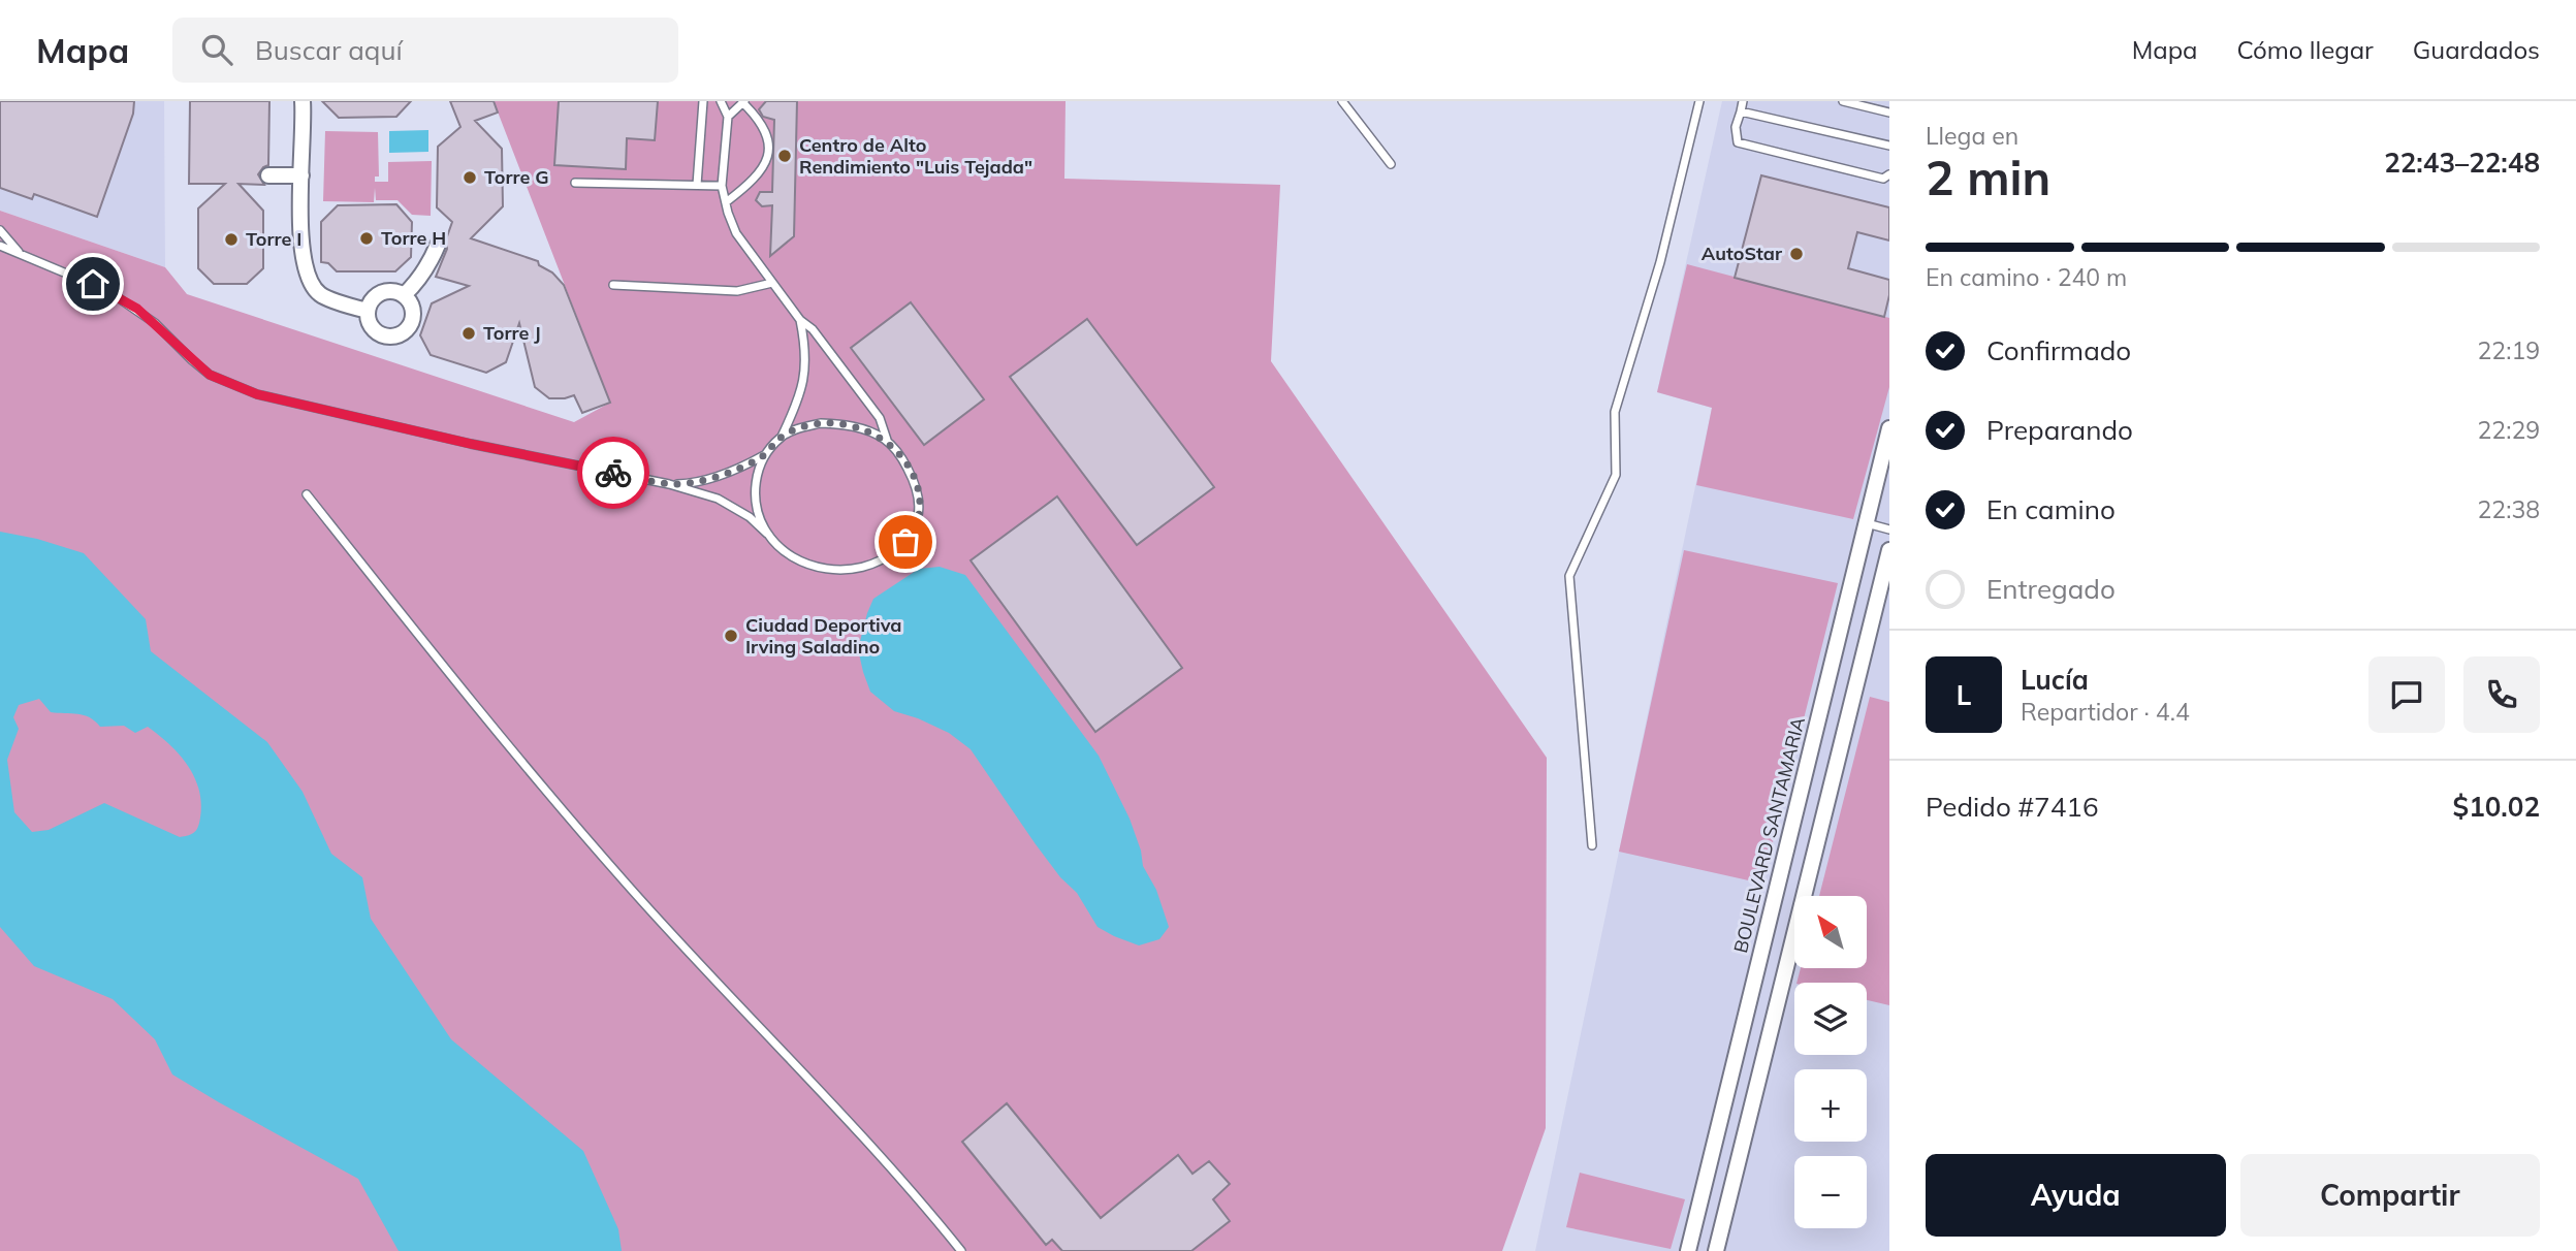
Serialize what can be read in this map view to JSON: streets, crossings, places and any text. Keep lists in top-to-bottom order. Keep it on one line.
{"streets":{"street":["BOULEVARD SANTAMARIA"]},"places":["Centro de Alto Rendimiento \"Luis Tejada\"","Torre G","Torre H","Torre I","AutoStar","Torre J","Ciudad Deportiva Irving Saladino"],"north":"top left","page":{"header":"Mapa","search":"Buscar aquí","nav":["Mapa","Cómo llegar","Guardados"],"heading":["2 min","Llega en","22:43–22:48"],"panel":["Lucía","Repartidor · 4.4","Pedido #7416","$10.02"],"bar":"En camino · 240 m","list":[["Confirmado","22:19"],["Preparando","22:29"],["En camino","22:38"],"Entregado"],"round":"L","map_buttons":["+","−"],"buttons":["Ayuda","Compartir"]}}
